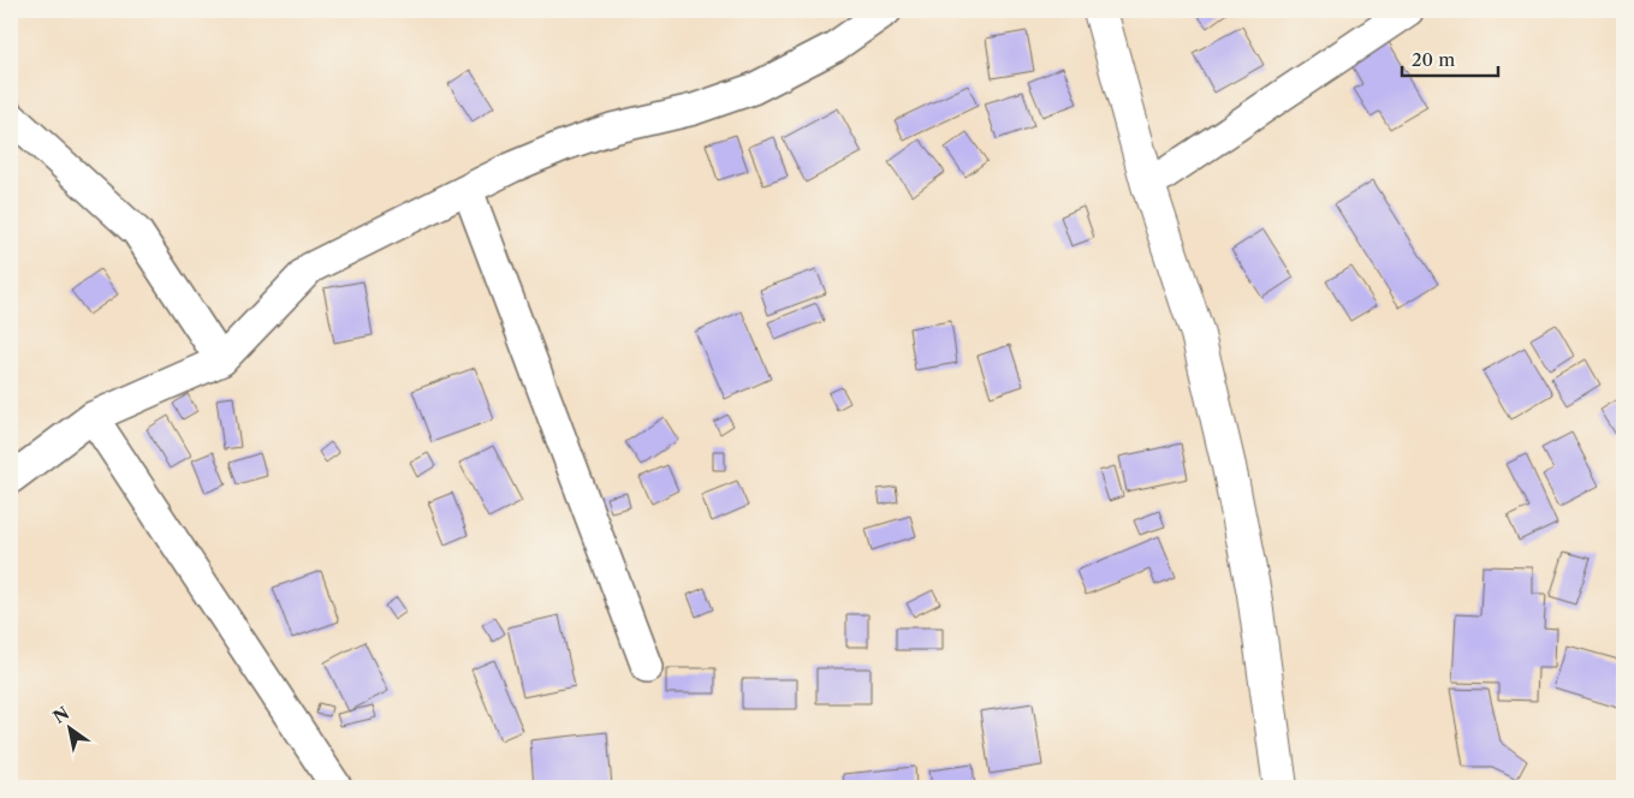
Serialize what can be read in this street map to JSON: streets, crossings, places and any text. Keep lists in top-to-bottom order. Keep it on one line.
{"scale_bar":"20 m","north":"top left"}
